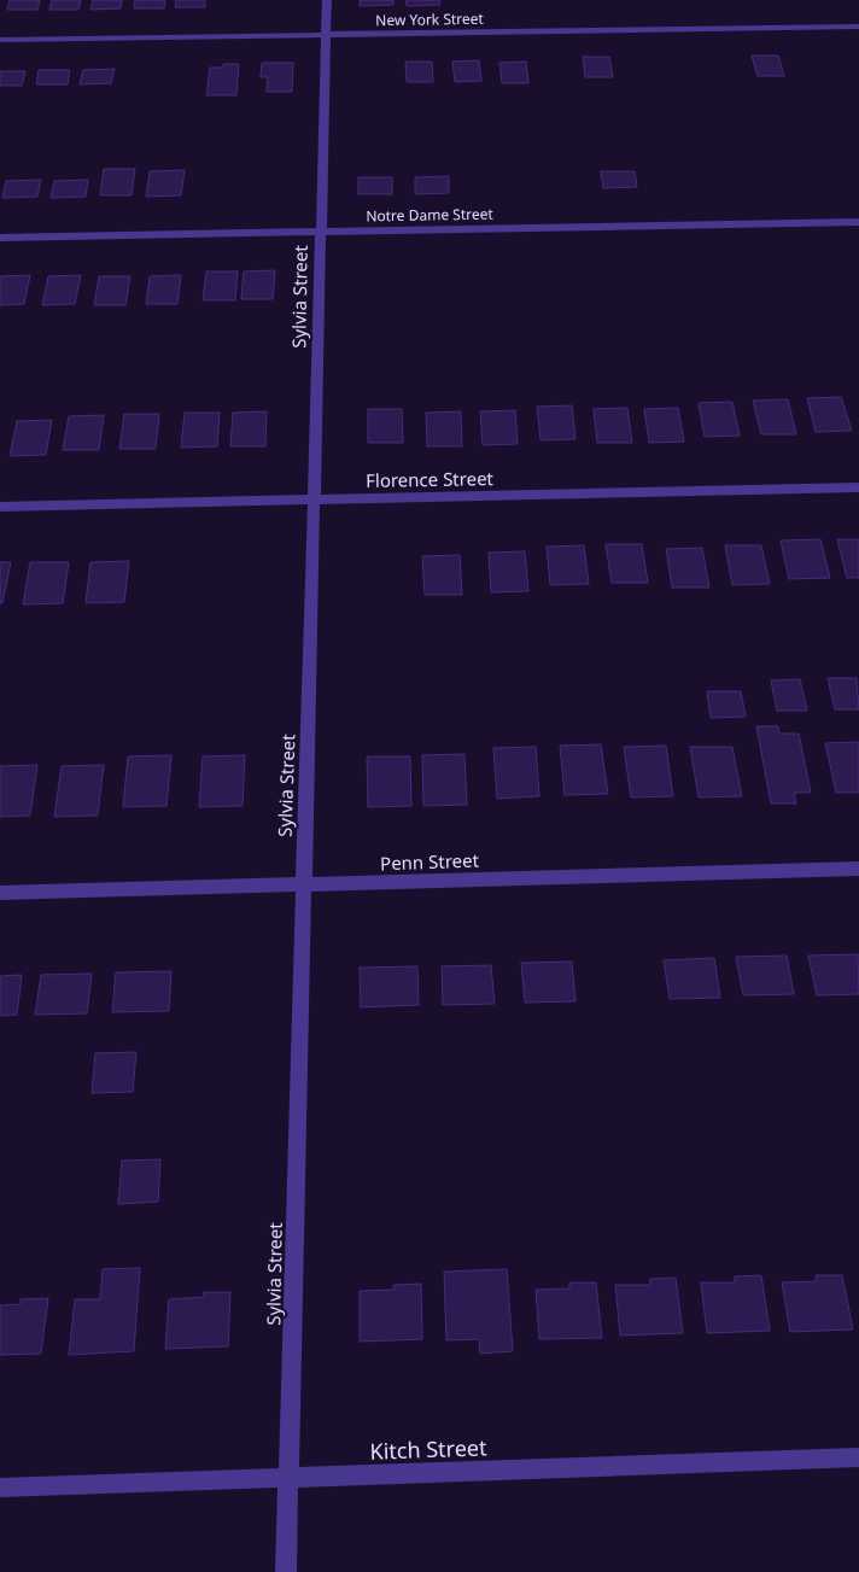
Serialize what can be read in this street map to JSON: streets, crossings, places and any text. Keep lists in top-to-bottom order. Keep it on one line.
{"streets":{"street":["New York Street","Notre Dame Street","Sylvia Street","Florence Street","Penn Street","Kitch Street"]},"crossings":[["New York Street","Sylvia Street"],["Notre Dame Street","Sylvia Street"],["Sylvia Street","Florence Street"],["Sylvia Street","Penn Street"],["Sylvia Street","Kitch Street"]]}
